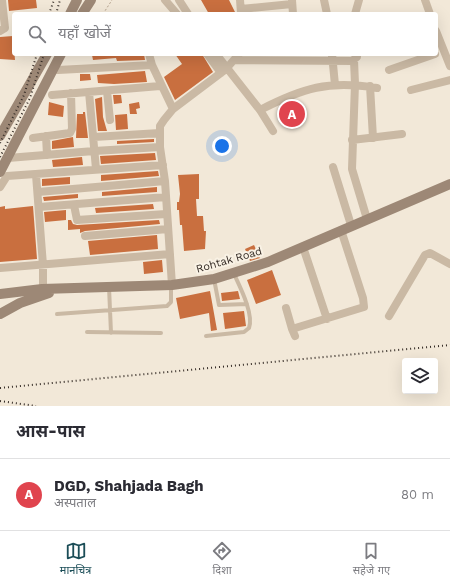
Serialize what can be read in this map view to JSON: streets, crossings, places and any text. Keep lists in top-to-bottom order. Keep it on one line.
{"streets":{"street":["Rohtak Road"]},"page":{"search":"यहाँ खोजें","pins":"A","heading":"आस-पास","list":[{"mark":"A","name":"DGD, Shahjada Bagh","note":"अस्पताल","value":"80 m"}],"nav":["मानचित्र","दिशा","सहेजे गए"]}}
